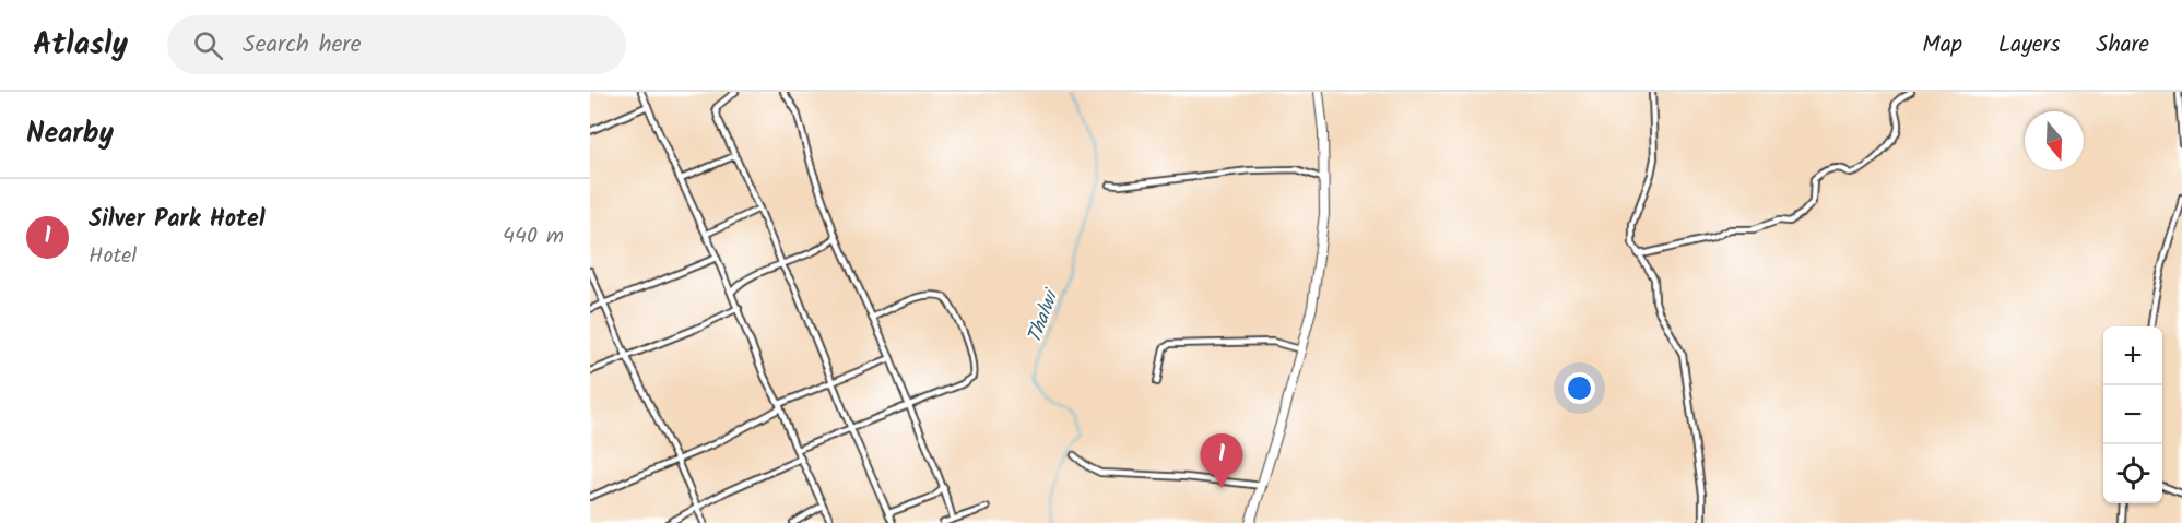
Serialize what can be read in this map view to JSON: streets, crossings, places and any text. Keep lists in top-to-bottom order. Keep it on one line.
{"water":["Thalwi"],"north":"bottom","page":{"header":"Atlasly","search":"Search here","nav":["Map","Layers","Share"],"heading":"Nearby","list":[{"mark":"1","name":"Silver Park Hotel","note":"Hotel","value":"440 m"}],"map_buttons":["+","−"],"pins":"1"}}
